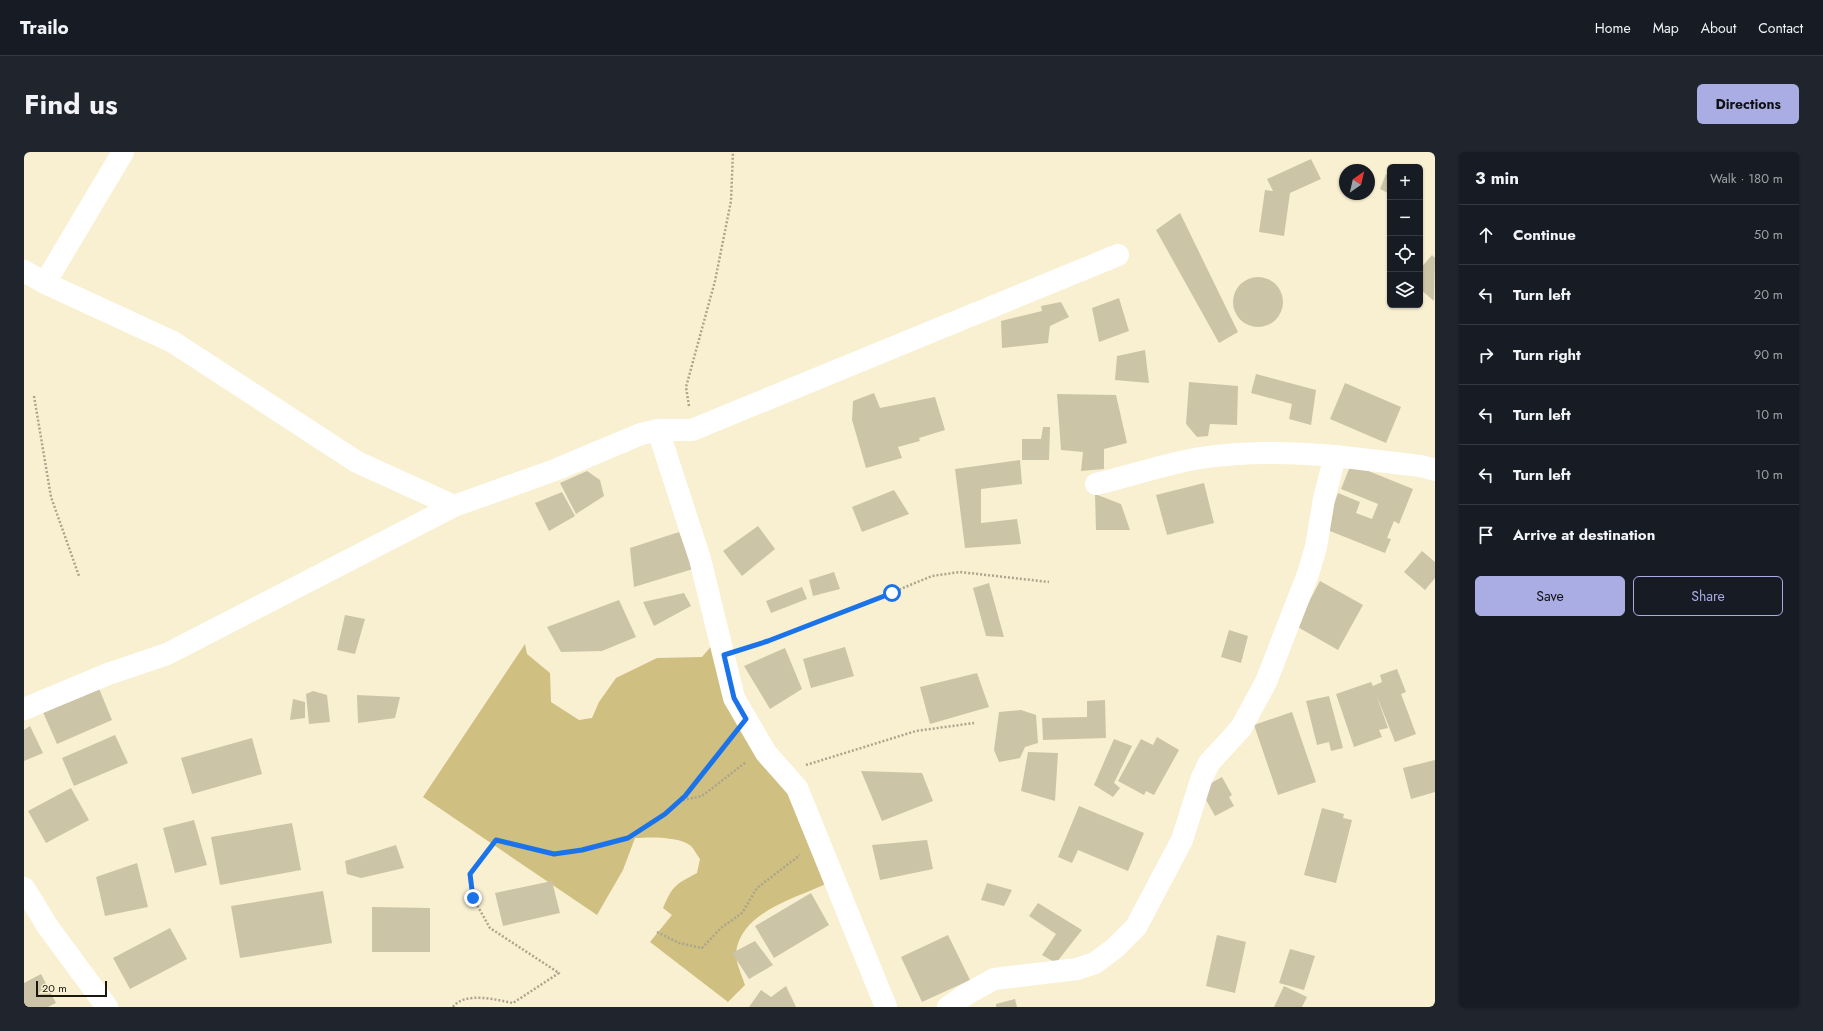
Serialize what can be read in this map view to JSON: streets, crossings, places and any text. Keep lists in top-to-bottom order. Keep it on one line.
{"scale_bar":"20 m","north":"top right","page":{"header":"Trailo","nav":["Home","Map","About","Contact"],"title":"Find us","buttons":["Directions",["Save","Share"]],"heading":["3 min","Walk · 180 m"],"map_buttons":["+","−"],"list":[["Continue","50 m"],["Turn left","20 m"],["Turn right","90 m"],["Turn left","10 m"],["Turn left","10 m"],"Arrive at destination"],"scale":"20 m"}}
